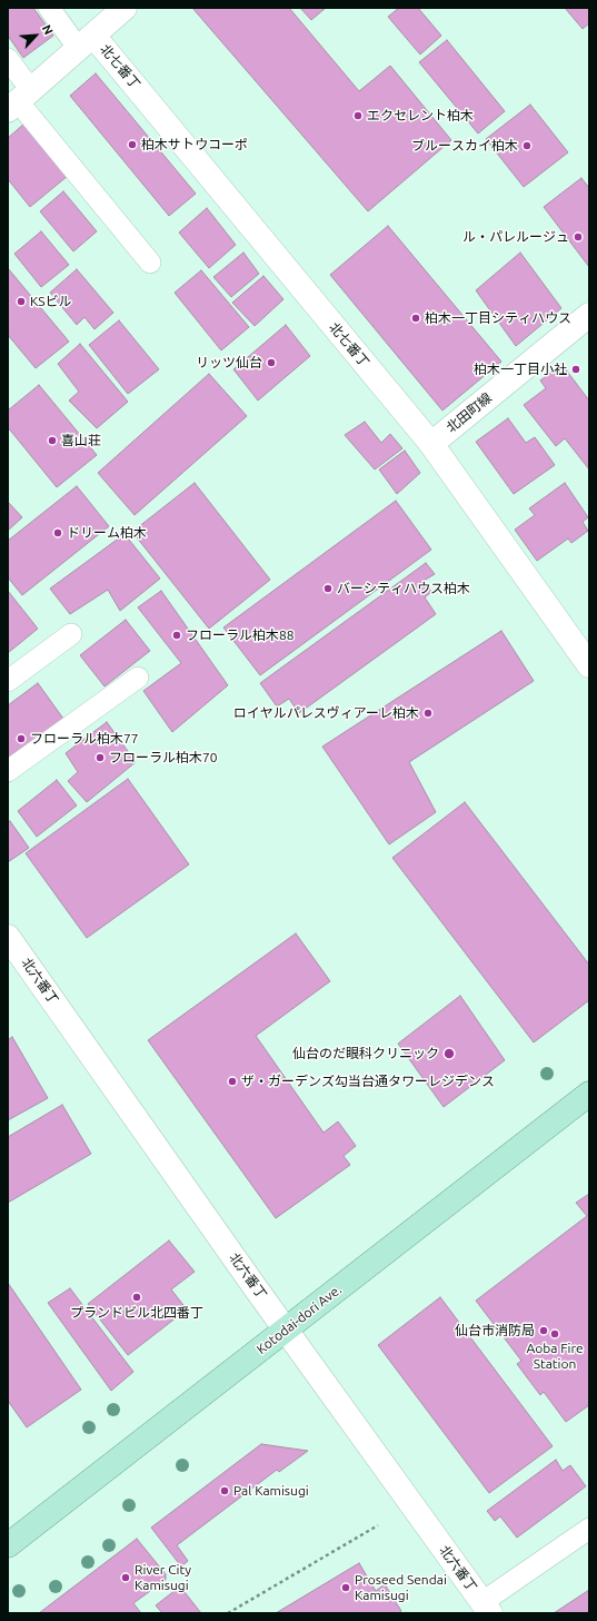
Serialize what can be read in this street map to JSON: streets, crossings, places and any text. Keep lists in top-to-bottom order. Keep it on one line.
{"streets":{"main road":["Kotodai-dori Ave."],"street":["北七番丁","北田町線","北六番丁"]},"crossings":[["北七番丁","北田町線"],["北六番丁","Kotodai-dori Ave."]],"places":["エクセレント柏木","柏木サトウコーポ","ブルースカイ柏木","ル・パレルージュ","KSビル","柏木一丁目シティハウス","リッツ仙台","柏木一丁目小社","喜山荘","ドリーム柏木","バーシティハウス柏木","フローラル柏木88","ロイヤルパレスヴィアーレ柏木","フローラル柏木77","フローラル柏木70","仙台のだ眼科クリニック","ザ・ガーデンズ勾当台通タワーレジデンス","プランドビル北四番丁","仙台市消防局","Aoba Fire Station","Pal Kamisugi","River City Kamisugi","Proseed Sendai Kamisugi"],"north":"top right"}
